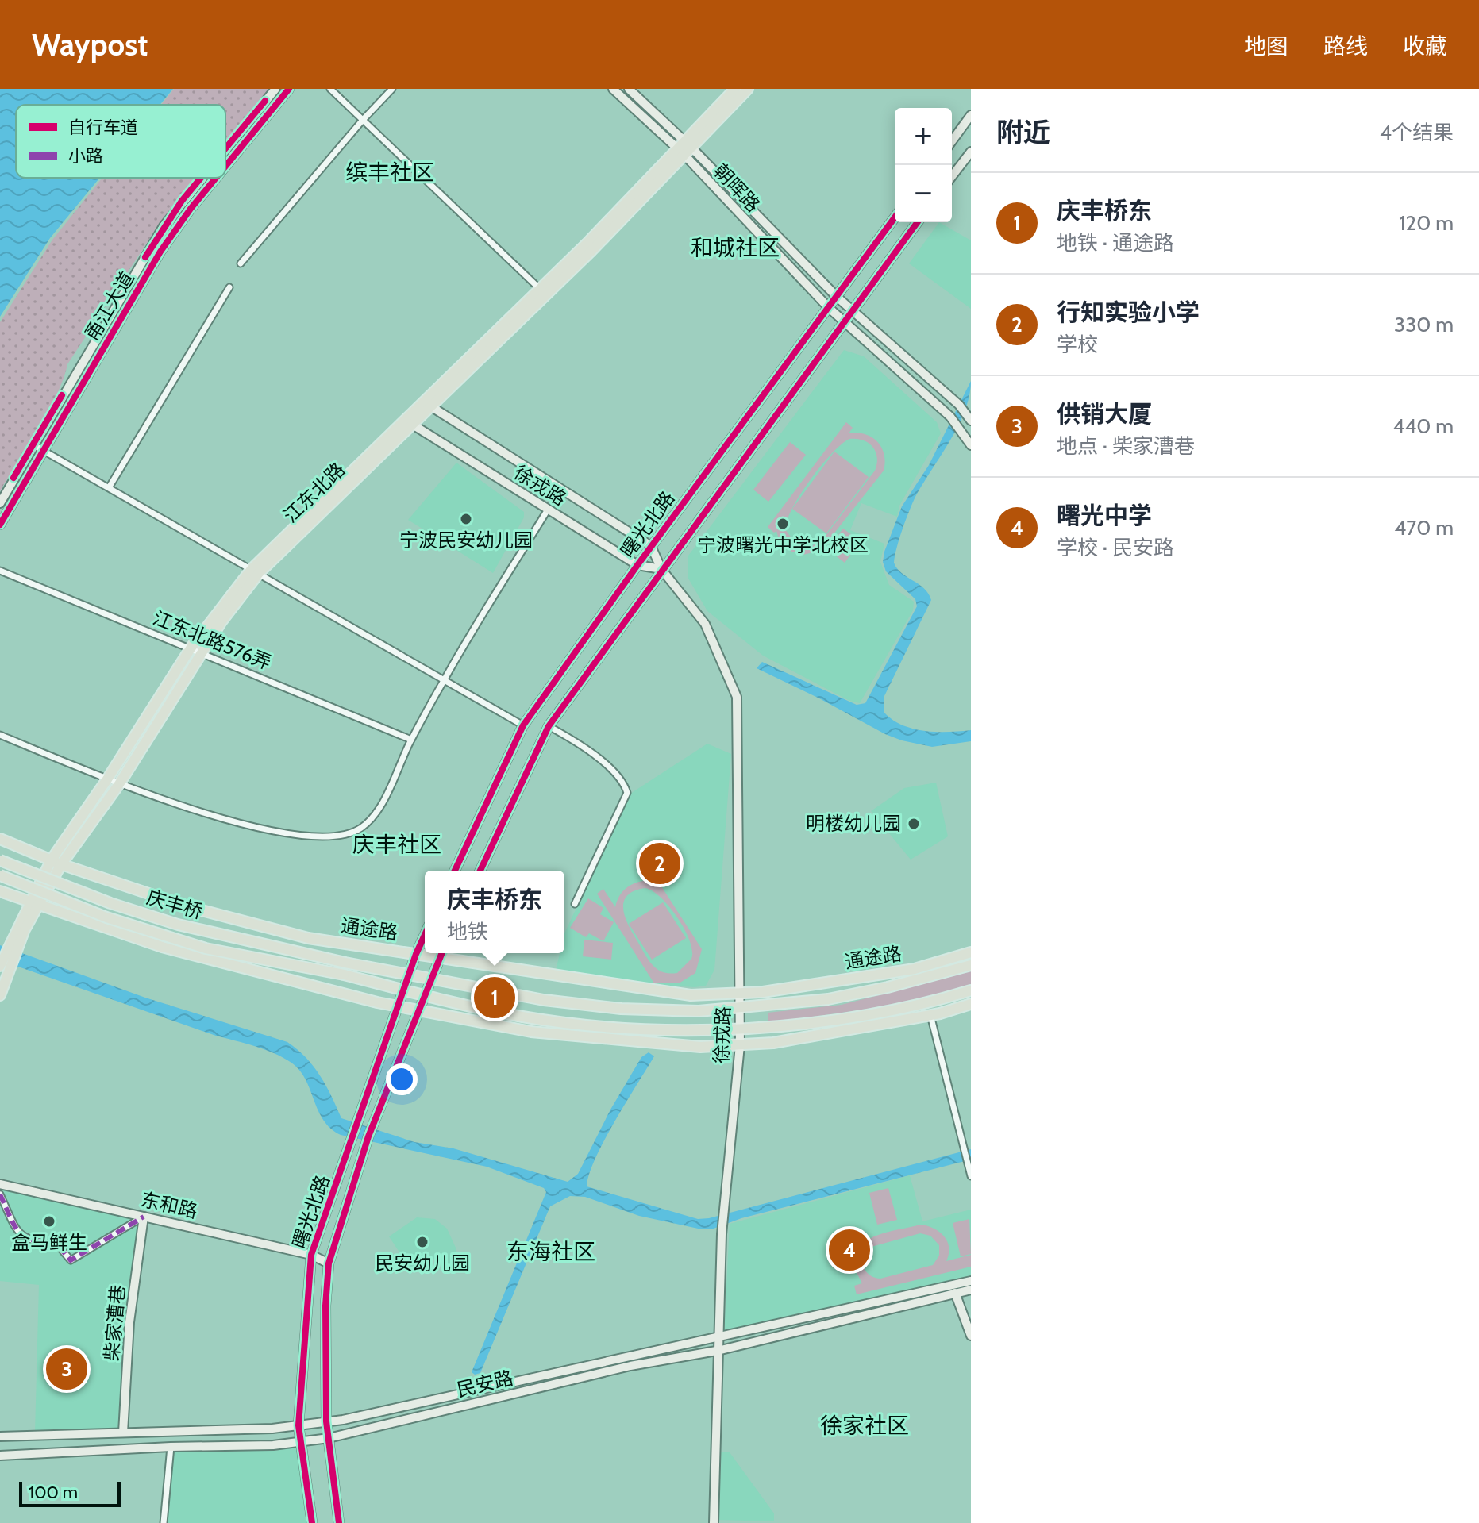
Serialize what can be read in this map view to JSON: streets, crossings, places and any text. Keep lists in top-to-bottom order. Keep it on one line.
{"streets":{"main road":["朝晖路","甬江大道","徐戎路","江东北路","曙光北路","庆丰桥","通途路","东和路","柴家漕巷","民安路"],"street":["江东北路576弄"]},"crossings":[["朝晖路","江东北路"],["朝晖路","曙光北路"],["徐戎路","江东北路"],["徐戎路","曙光北路"],["徐戎路","通途路"],["徐戎路","民安路"],["江东北路","江东北路576弄"],["江东北路","通途路"],["曙光北路","庆丰桥"],["曙光北路","通途路"],["曙光北路","东和路"],["曙光北路","民安路"],["庆丰桥","通途路"],["东和路","柴家漕巷"],["柴家漕巷","民安路"]],"districts":["缤丰社区","和城社区","庆丰社区","东海社区","徐家社区"],"places":["宁波民安幼儿园","宁波曙光中学北校区","明楼幼儿园","盒马鲜生","民安幼儿园"],"legend":["自行车道","小路"],"scale_bar":"100 m","page":{"header":"Waypost","nav":["地图","路线","收藏"],"heading":["附近","4个结果"],"map_buttons":["+","−"],"list":[{"mark":"1","name":"庆丰桥东","note":"地铁 · 通途路","value":"120 m"},{"mark":"2","name":"行知实验小学","note":"学校","value":"330 m"},{"mark":"3","name":"供销大厦","note":"地点 · 柴家漕巷","value":"440 m"},{"mark":"4","name":"曙光中学","note":"学校 · 民安路","value":"470 m"}],"pins":["2","1","4","3"],"popup":["庆丰桥东","地铁"],"scale":"100 m"}}
